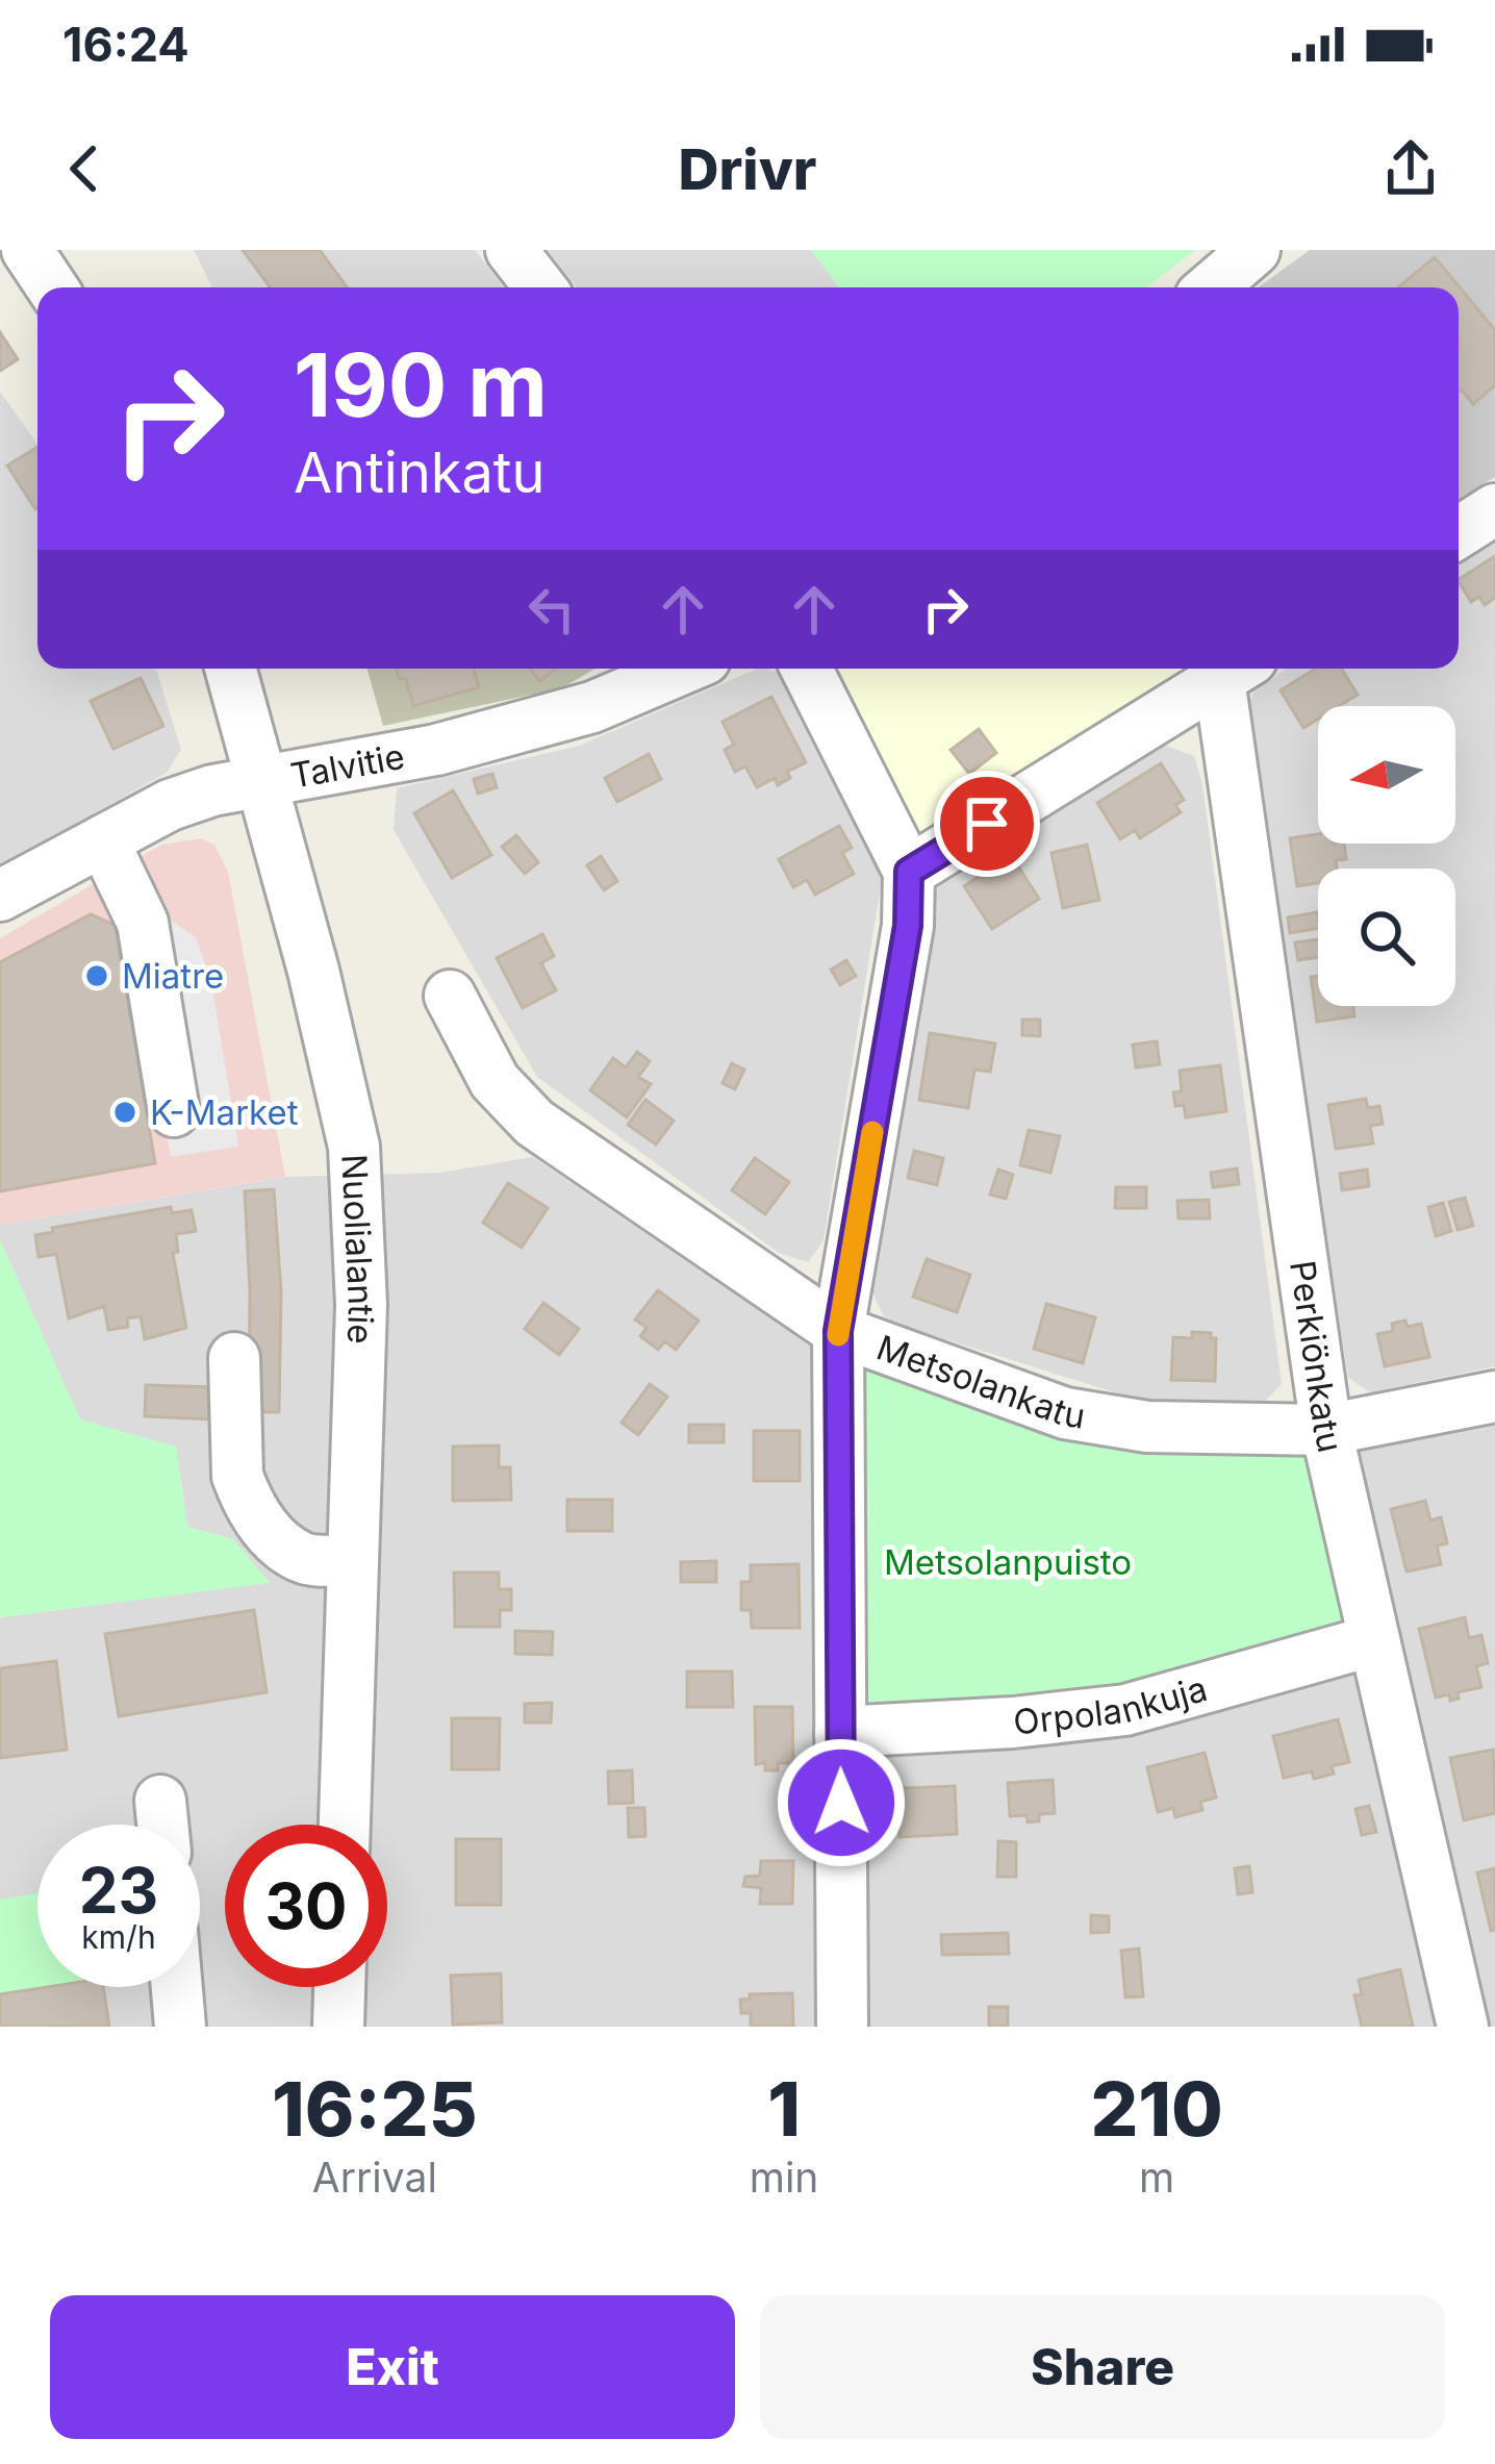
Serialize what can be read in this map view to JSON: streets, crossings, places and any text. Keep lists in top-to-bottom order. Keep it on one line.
{"streets":{"street":["Talvitie","Nuolialantie","Perkiönkatu","Metsolankatu","Orpolankuja"]},"crossings":[["Talvitie","Nuolialantie"],["Perkiönkatu","Metsolankatu"],["Perkiönkatu","Orpolankuja"]],"parks":["Metsolanpuisto"],"places":["Miatre","K-Market"],"north":"left","page":{"status":"16:24","header":"Drivr","turn":["190 m","Antinkatu"],"speed":"23 km/h","limit":"30","eta":["16:25","Arrival","1","min","210","m"],"buttons":["Exit","Share"]}}
